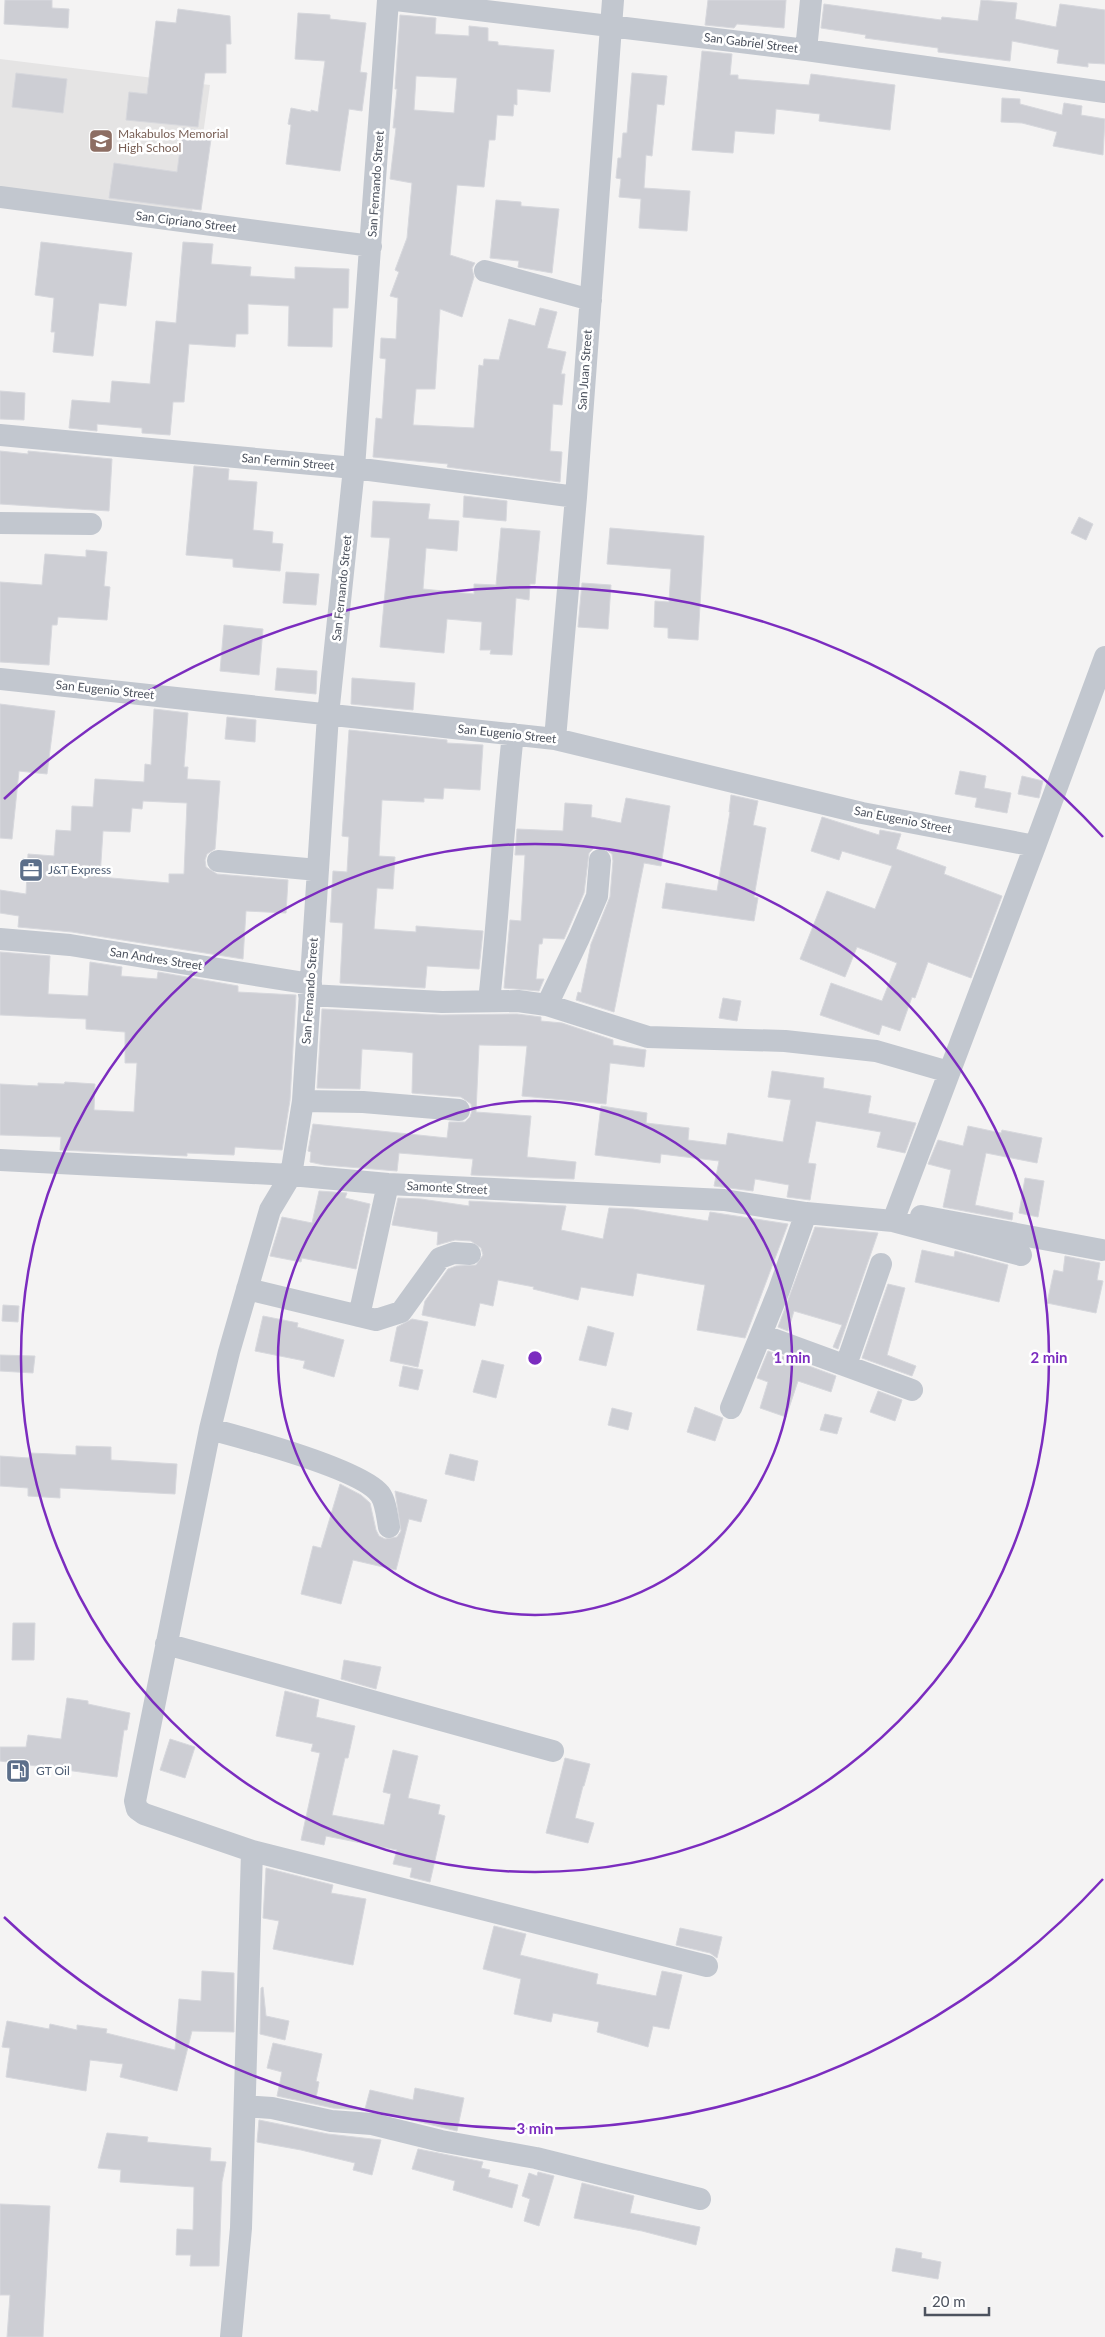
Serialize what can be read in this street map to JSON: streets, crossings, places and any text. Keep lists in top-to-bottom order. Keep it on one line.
{"streets":{"street":["San Gabriel Street","San Fernando Street","San Cipriano Street","San Juan Street","San Fermin Street","San Eugenio Street","San Andres Street","Samonte Street"]},"crossings":[["San Gabriel Street","San Juan Street"],["San Fernando Street","San Cipriano Street"],["San Fernando Street","San Fermin Street"],["San Fernando Street","San Eugenio Street"],["San Fernando Street","San Andres Street"],["San Fernando Street","Samonte Street"],["San Juan Street","San Fermin Street"],["San Juan Street","San Eugenio Street"]],"places":{"school or university":["Makabulos Memorial High School"],"office":["J&T Express"],"fuel station":["GT Oil"]},"scale_bar":"20 m","rings":["1 min","2 min","3 min"]}
